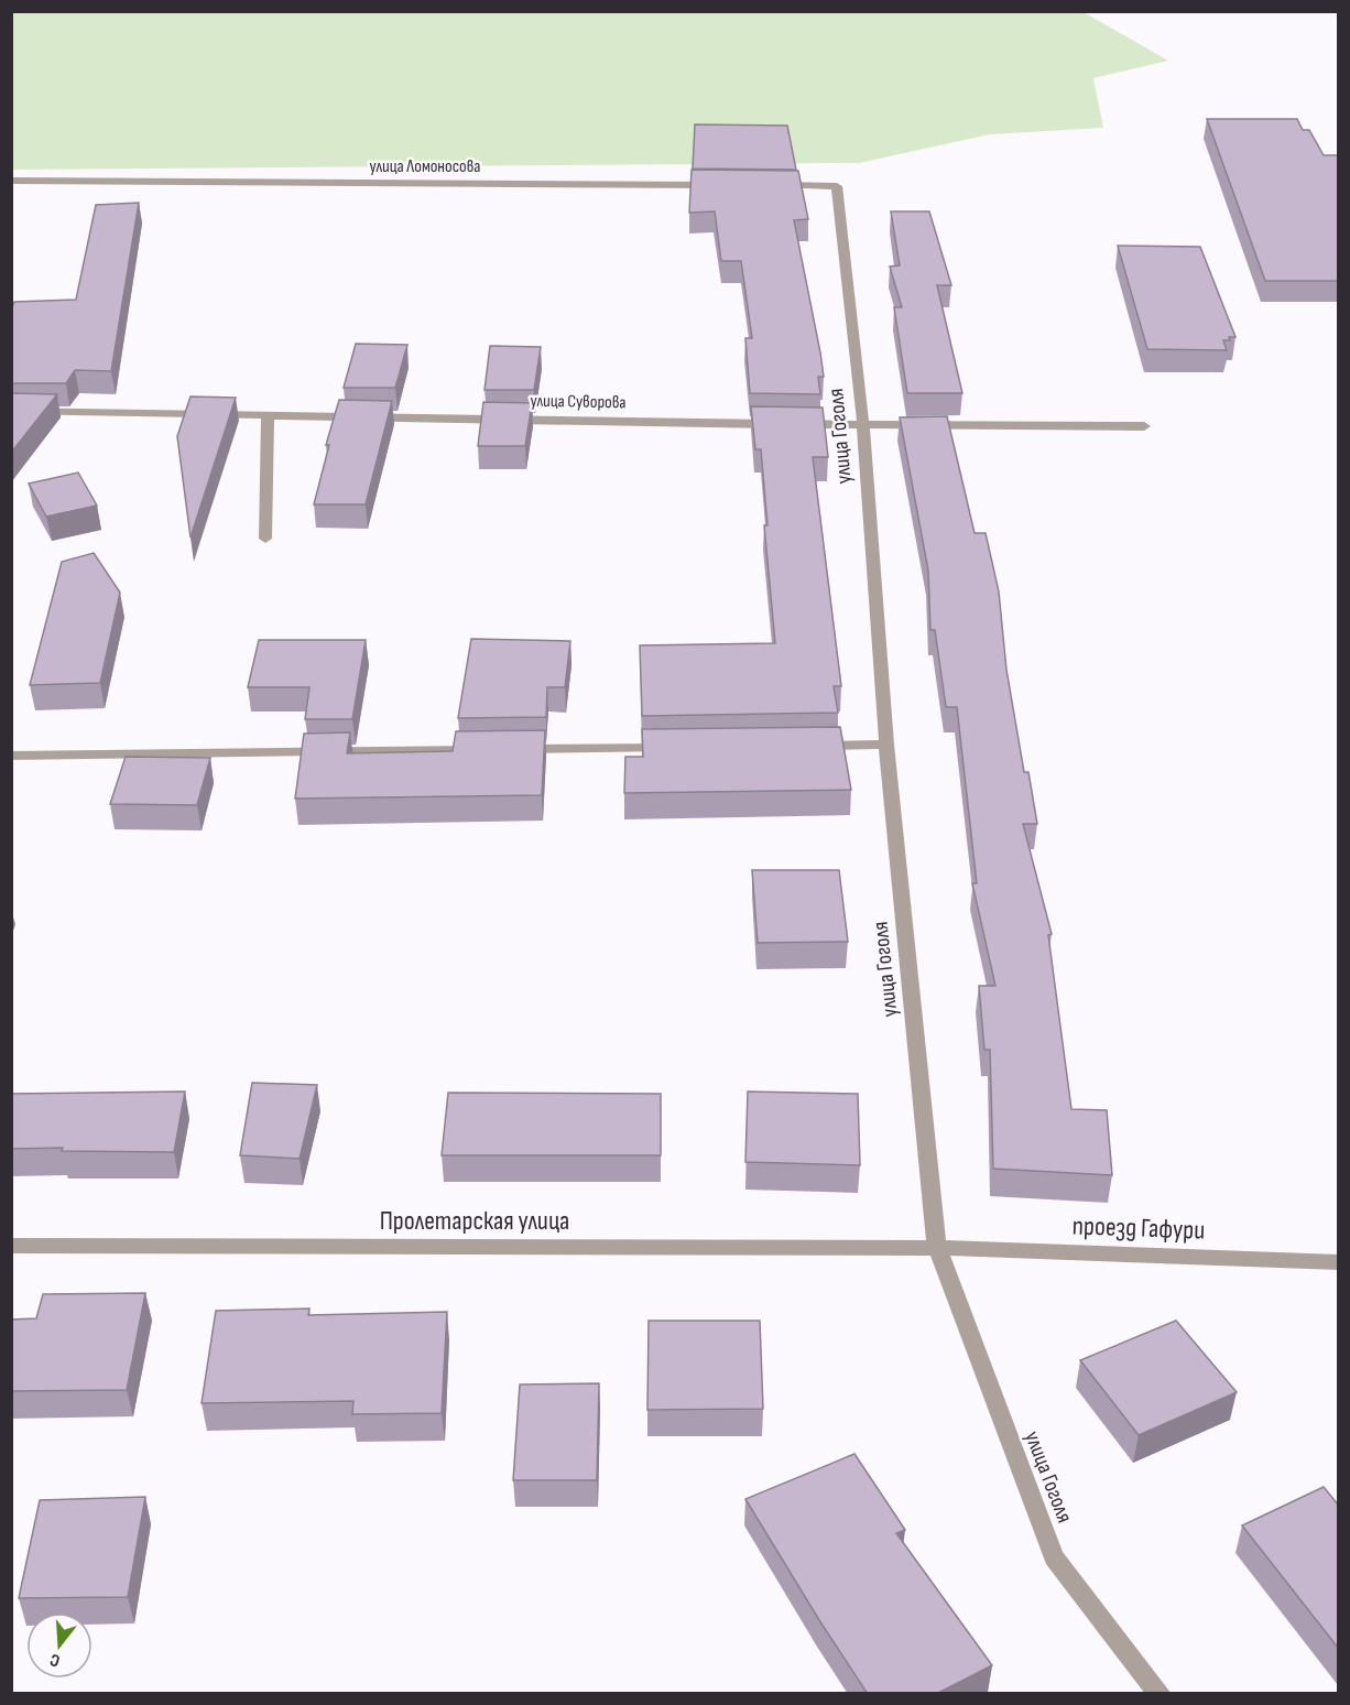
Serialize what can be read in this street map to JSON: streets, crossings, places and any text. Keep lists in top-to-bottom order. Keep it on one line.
{"streets":{"street":["улица Ломоносова","улица Суворова","улица Гоголя","Пролетарская улица","проезд Гафури"]},"crossings":[["улица Суворова","улица Гоголя"],["улица Гоголя","Пролетарская улица"],["улица Гоголя","проезд Гафури"],["Пролетарская улица","проезд Гафури"]],"north":"bottom"}
